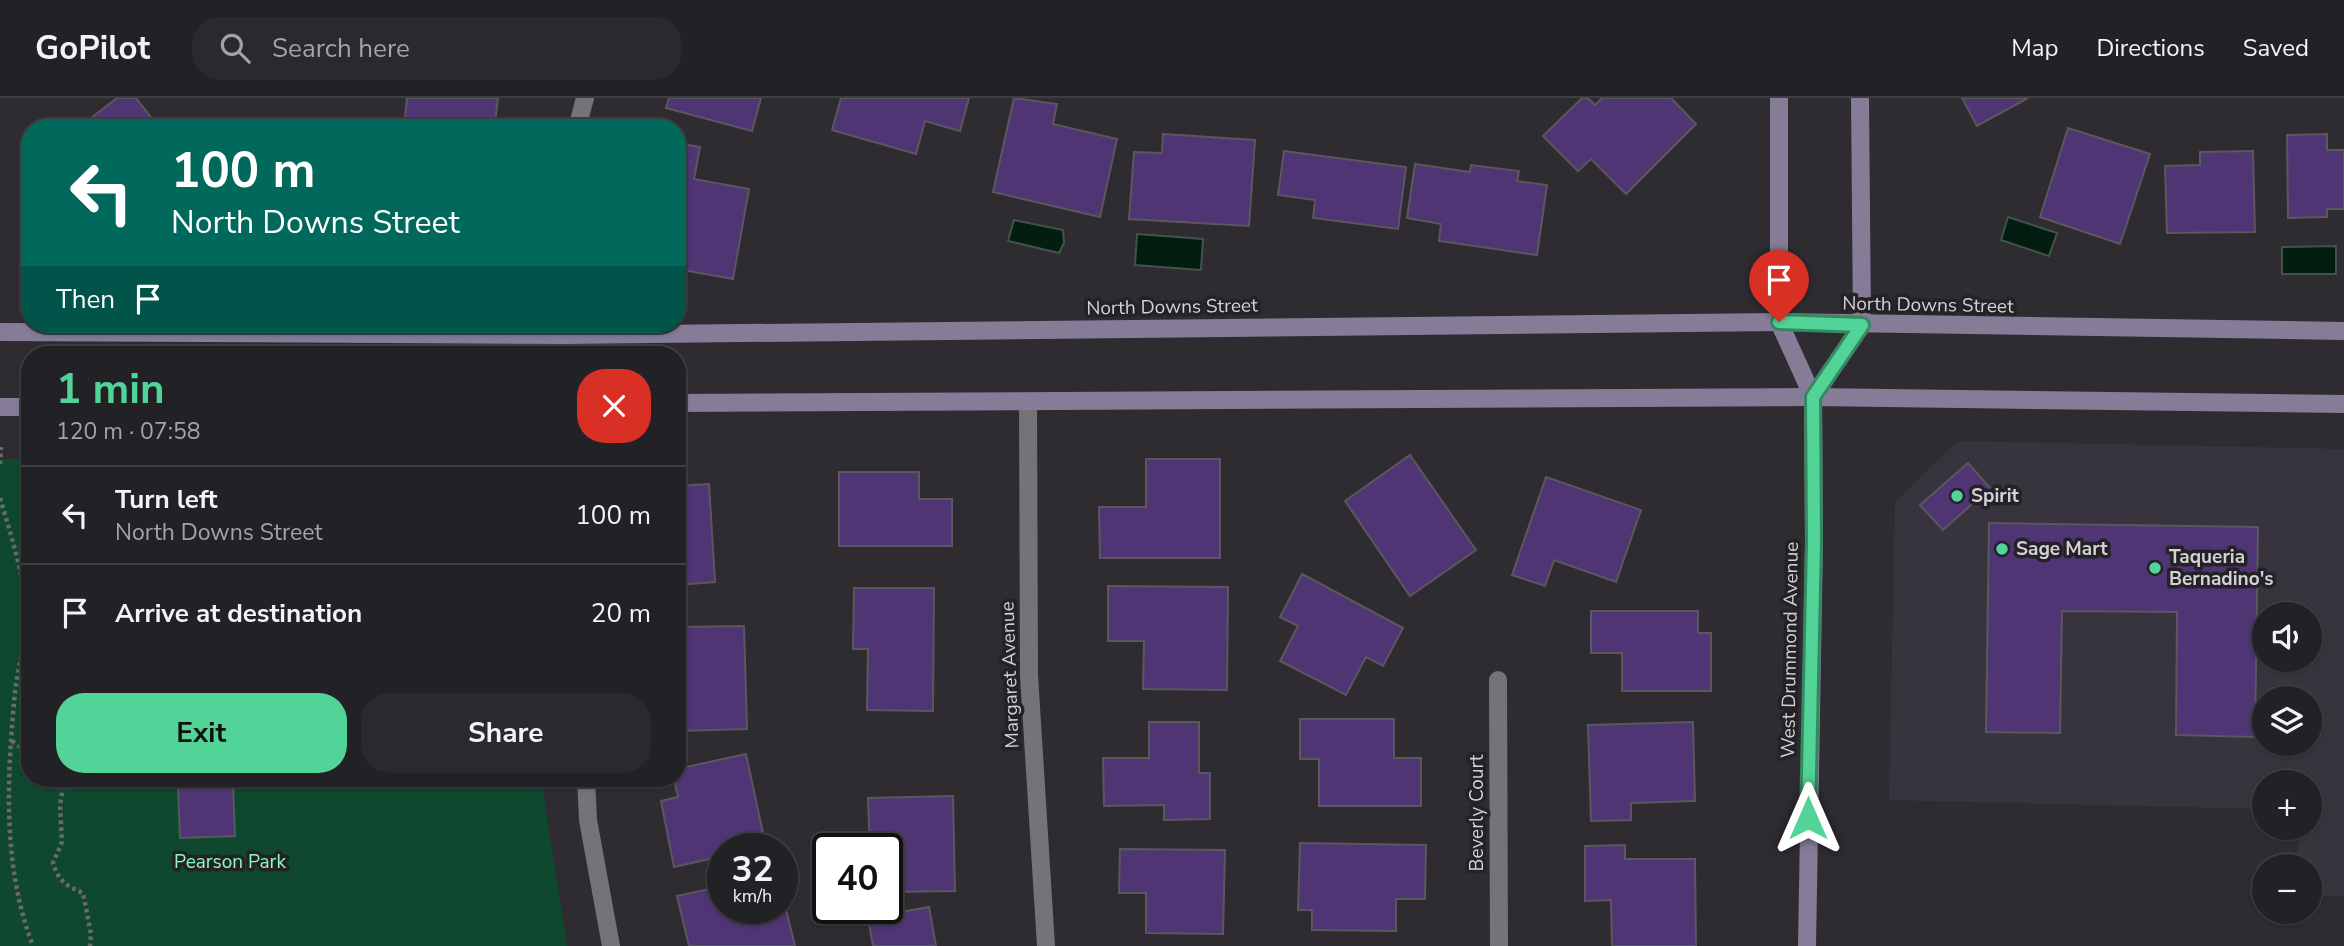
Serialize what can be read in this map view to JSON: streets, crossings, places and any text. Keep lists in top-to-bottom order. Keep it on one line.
{"streets":{"street":["North Downs Street","West Drummond Avenue","Margaret Avenue","Beverly Court"]},"crossings":[["North Downs Street","West Drummond Avenue"]],"parks":["Pearson Park"],"places":["Spirit","Sage Mart","Taqueria Bernadino's"],"page":{"header":"GoPilot","search":"Search here","nav":["Map","Directions","Saved"],"turn":["100 m","North Downs Street"],"then":"Then","heading":["1 min","120 m · 07:58"],"list":[{"name":"Turn left","note":"North Downs Street","value":"100 m"},{"name":"Arrive at destination","value":"20 m"}],"map_buttons":["+","−"],"buttons":["Exit","Share"],"speed":"32 km/h","limit":"40"}}
